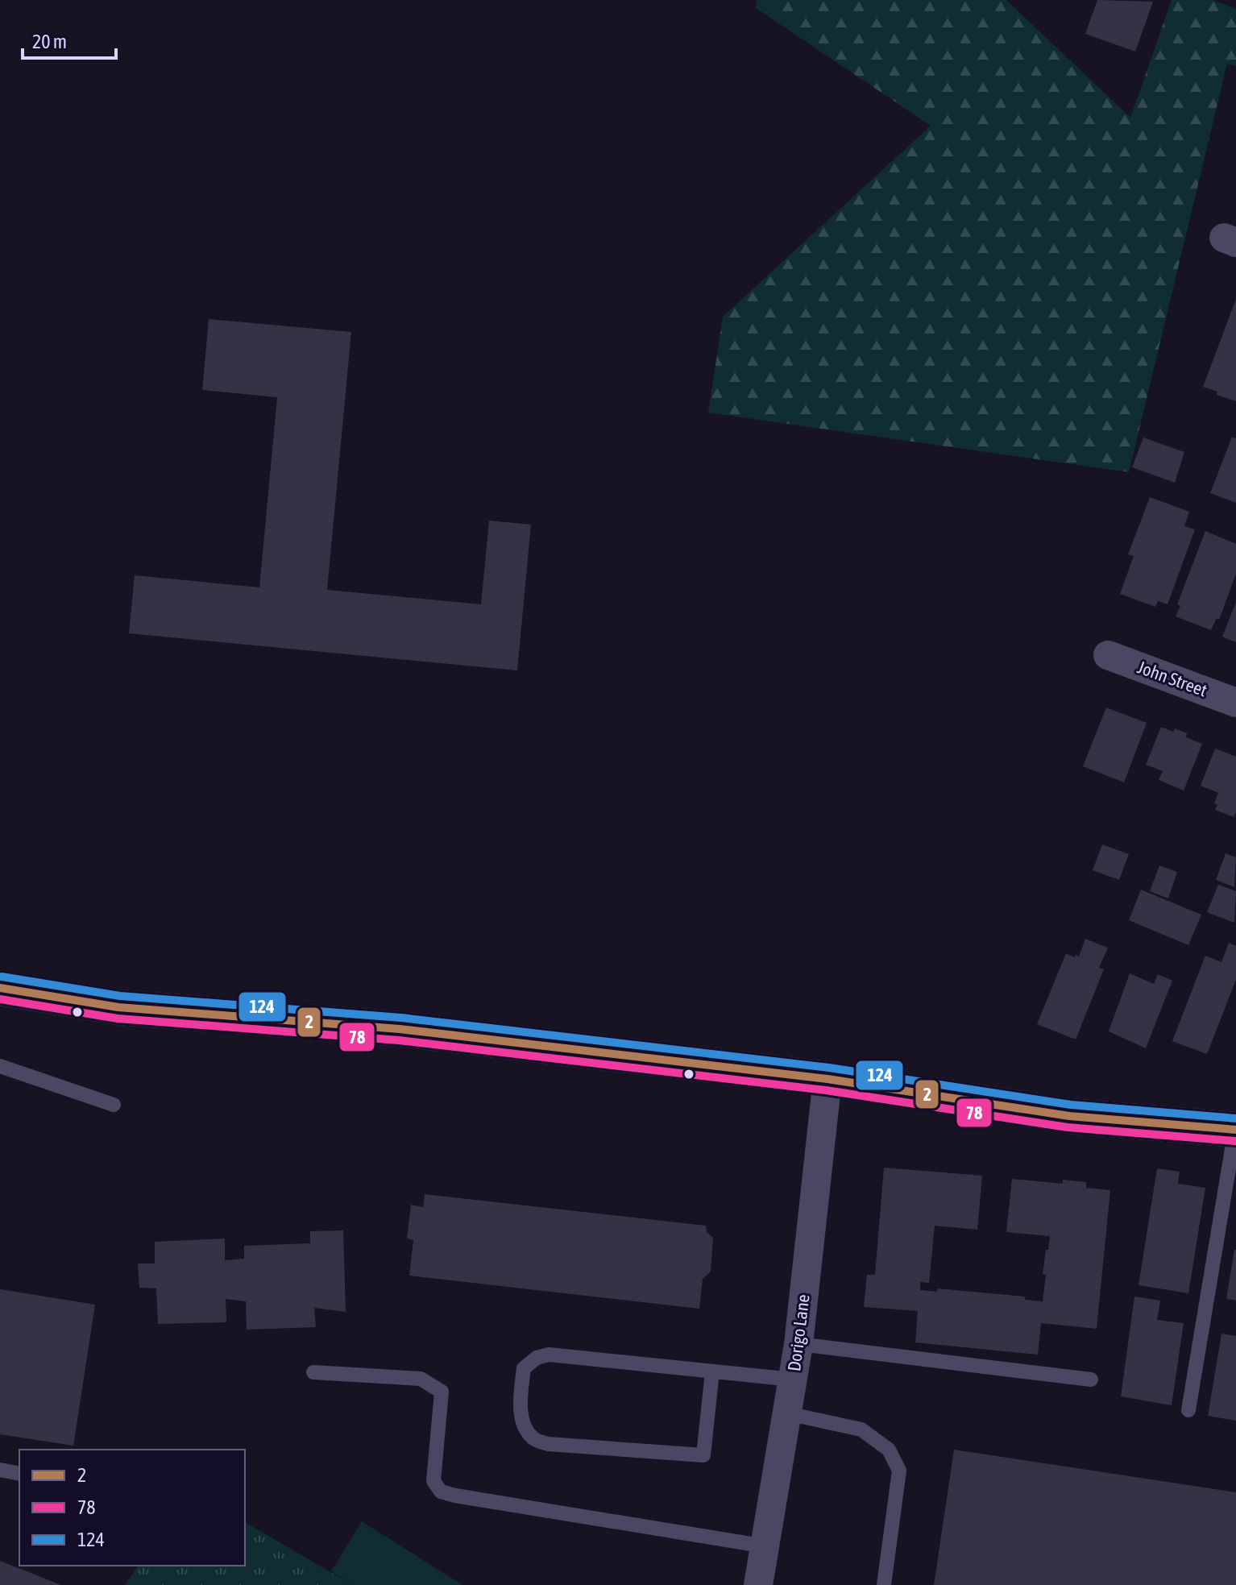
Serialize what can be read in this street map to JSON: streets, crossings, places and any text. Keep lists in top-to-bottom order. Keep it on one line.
{"streets":{"street":["John Street","Dorigo Lane"]},"lines":["transit line 124","transit line 2","transit line 78"],"legend":["2","78","124"],"scale_bar":"20 m"}
